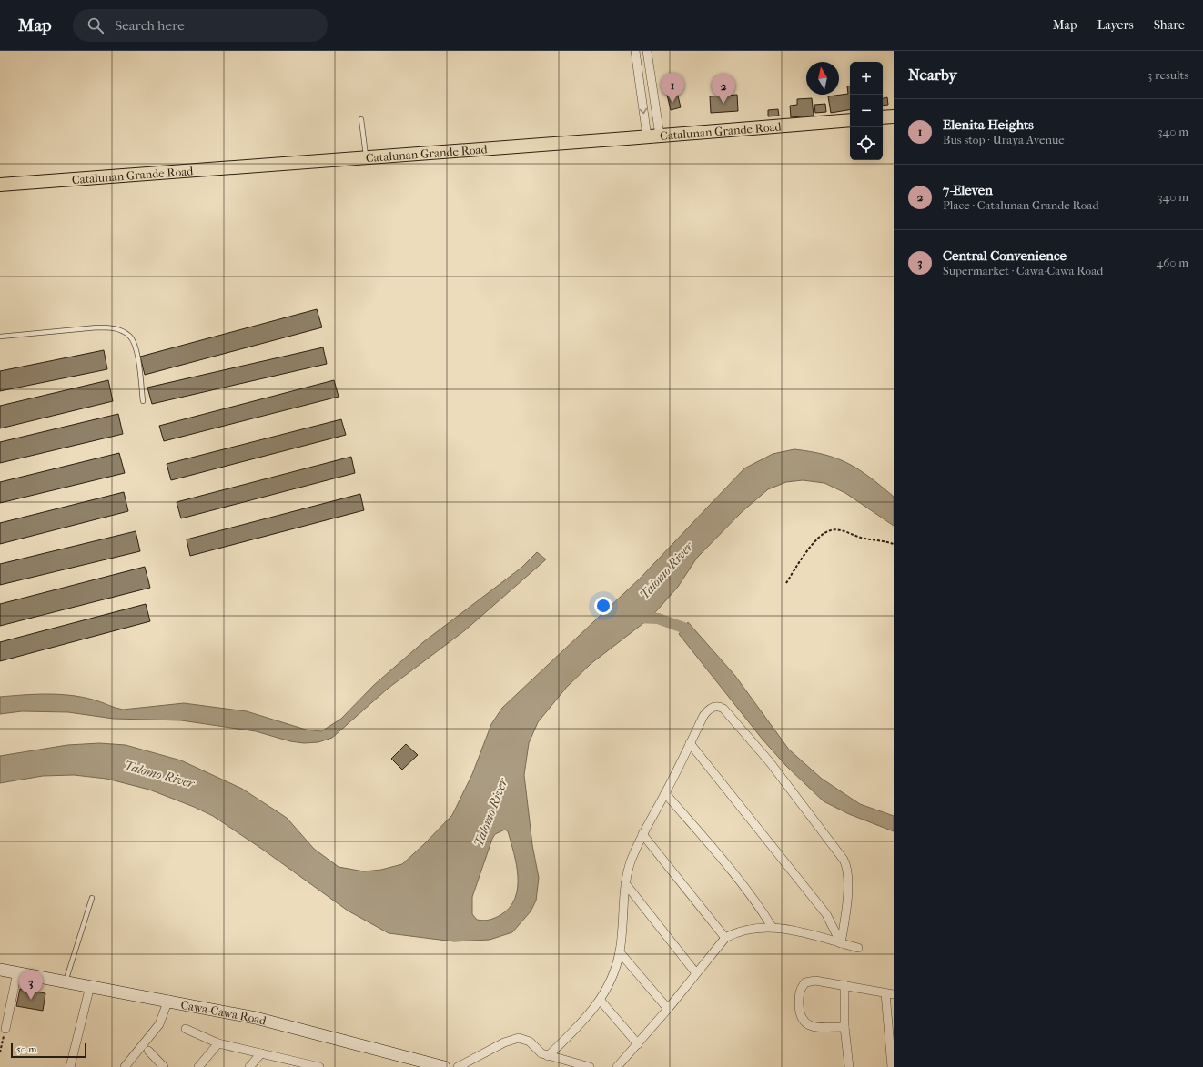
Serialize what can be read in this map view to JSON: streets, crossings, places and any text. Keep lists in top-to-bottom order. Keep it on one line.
{"streets":{"main road":["Catalunan Grande Road"],"street":["Cawa-Cawa Road"]},"water":["Talomo River"],"scale_bar":"50 m","north":"top","page":{"header":"Map","search":"Search here","nav":["Map","Layers","Share"],"heading":["Nearby","3 results"],"map_buttons":["+","−"],"pins":["1","2","3"],"list":[{"mark":"1","name":"Elenita Heights","note":"Bus stop · Uraya Avenue","value":"340 m"},{"mark":"2","name":"7-Eleven","note":"Place · Catalunan Grande Road","value":"340 m"},{"mark":"3","name":"Central Convenience","note":"Supermarket · Cawa-Cawa Road","value":"460 m"}],"scale":"50 m"}}
